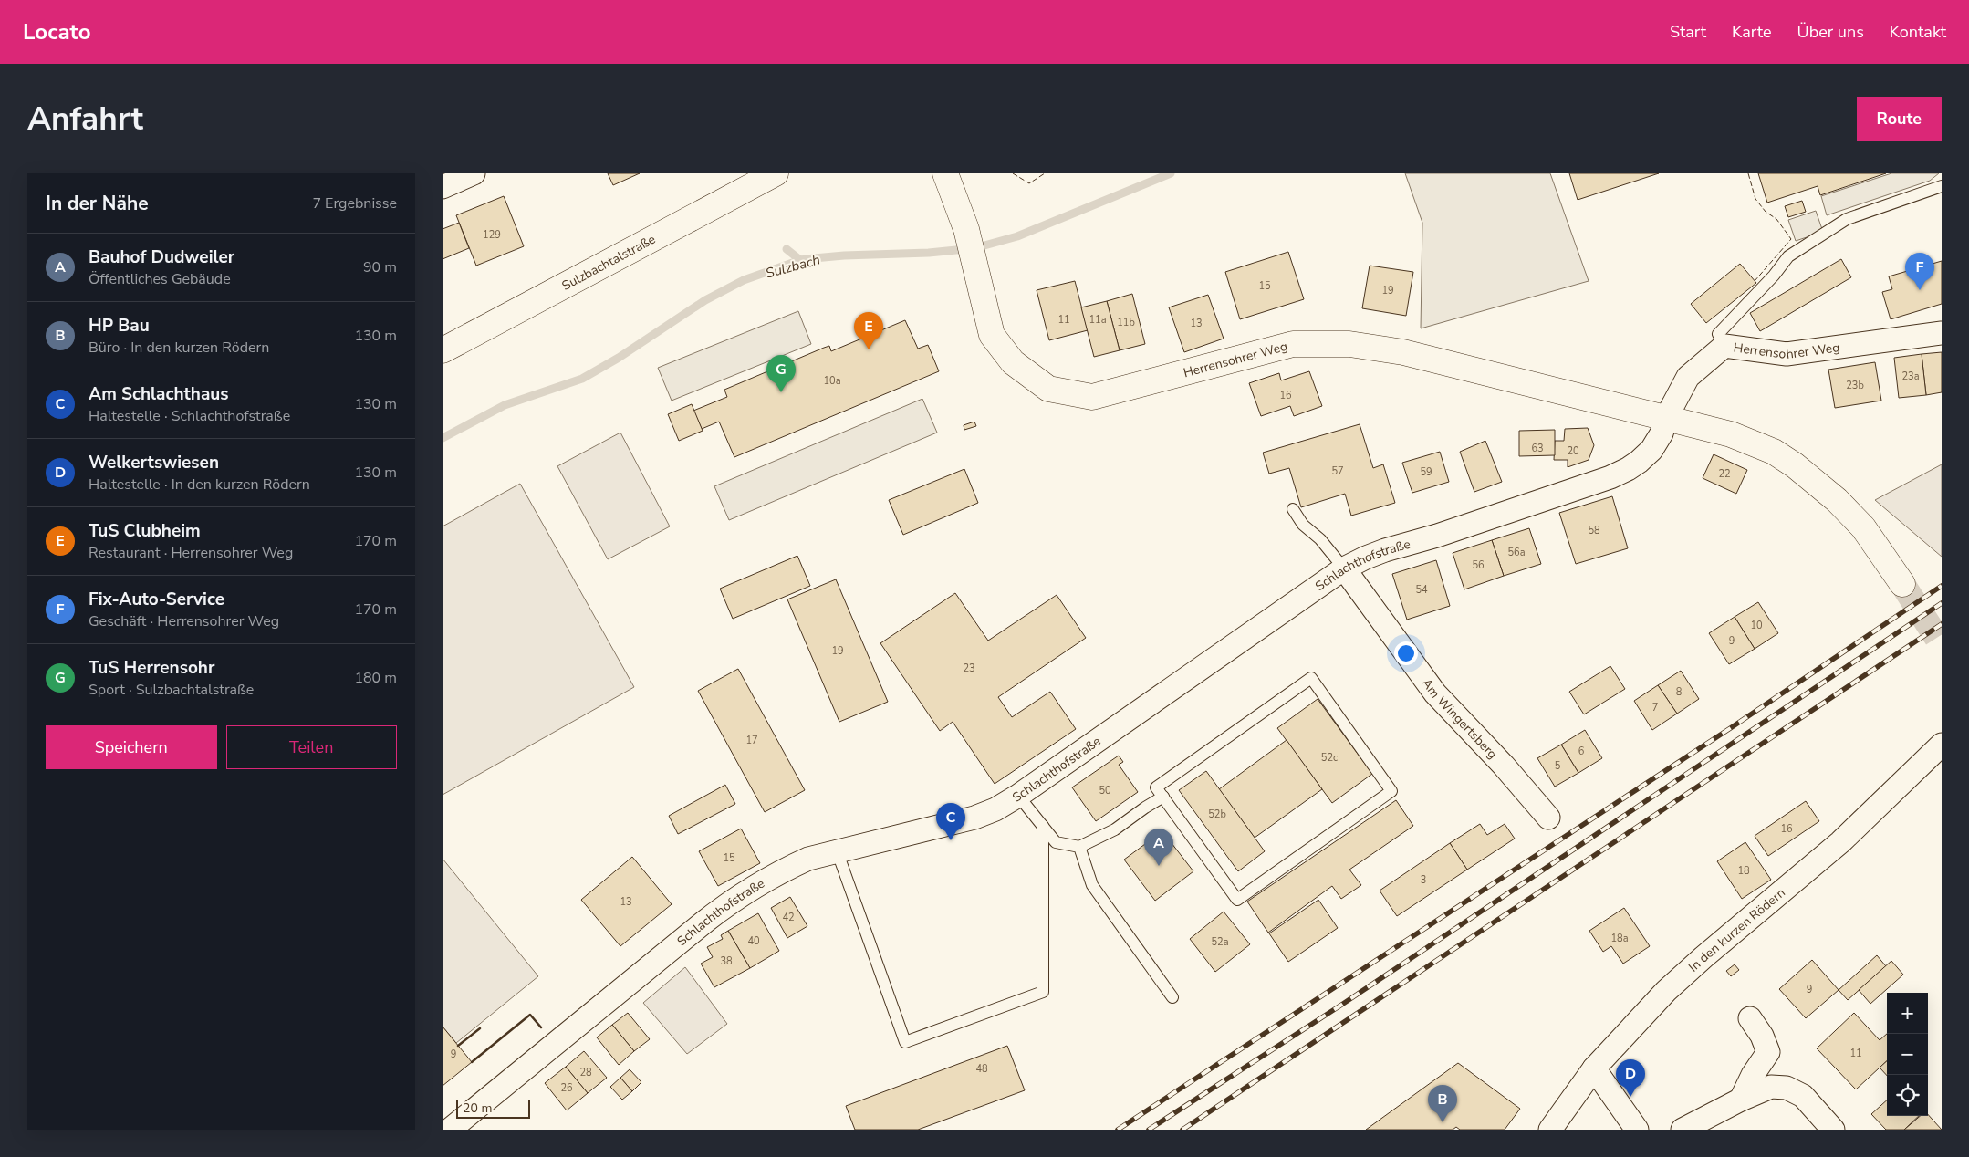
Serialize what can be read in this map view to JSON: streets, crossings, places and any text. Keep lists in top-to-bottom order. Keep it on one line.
{"streets":{"street":["Sulzbachtalstraße","Herrensohrer Weg","Schlachthofstraße","Am Wingertsberg","In den kurzen Rödern"]},"crossings":[["Herrensohrer Weg","Schlachthofstraße"],["Schlachthofstraße","Am Wingertsberg"]],"water":["Sulzbach"],"house_numbers":["129","15","19","11","11a","11b","13","23a","10a","23b","16","63","20","57","59","22","58","56a","56","54","10","9","19","23","8","7","17","6","52c","5","50","52b","16","15","18","3","13","42","18a","40","52a","38","9","11","9","48","28","26"],"scale_bar":"20 m","page":{"header":"Locato","nav":["Start","Karte","Über uns","Kontakt"],"buttons":["Route",["Speichern","Teilen"]],"title":"Anfahrt","heading":["In der Nähe","7 Ergebnisse"],"list":[{"mark":"A","name":"Bauhof Dudweiler","note":"Öffentliches Gebäude","value":"90 m"},{"mark":"B","name":"HP Bau","note":"Büro · In den kurzen Rödern","value":"130 m"},{"mark":"C","name":"Am Schlachthaus","note":"Haltestelle · Schlachthofstraße","value":"130 m"},{"mark":"D","name":"Welkertswiesen","note":"Haltestelle · In den kurzen Rödern","value":"130 m"},{"mark":"E","name":"TuS Clubheim","note":"Restaurant · Herrensohrer Weg","value":"170 m"},{"mark":"F","name":"Fix-Auto-Service","note":"Geschäft · Herrensohrer Weg","value":"170 m"},{"mark":"G","name":"TuS Herrensohr","note":"Sport · Sulzbachtalstraße","value":"180 m"}],"pins":["F","E","G","C","A","D","B"],"map_buttons":["+","−"],"scale":"20 m"}}
